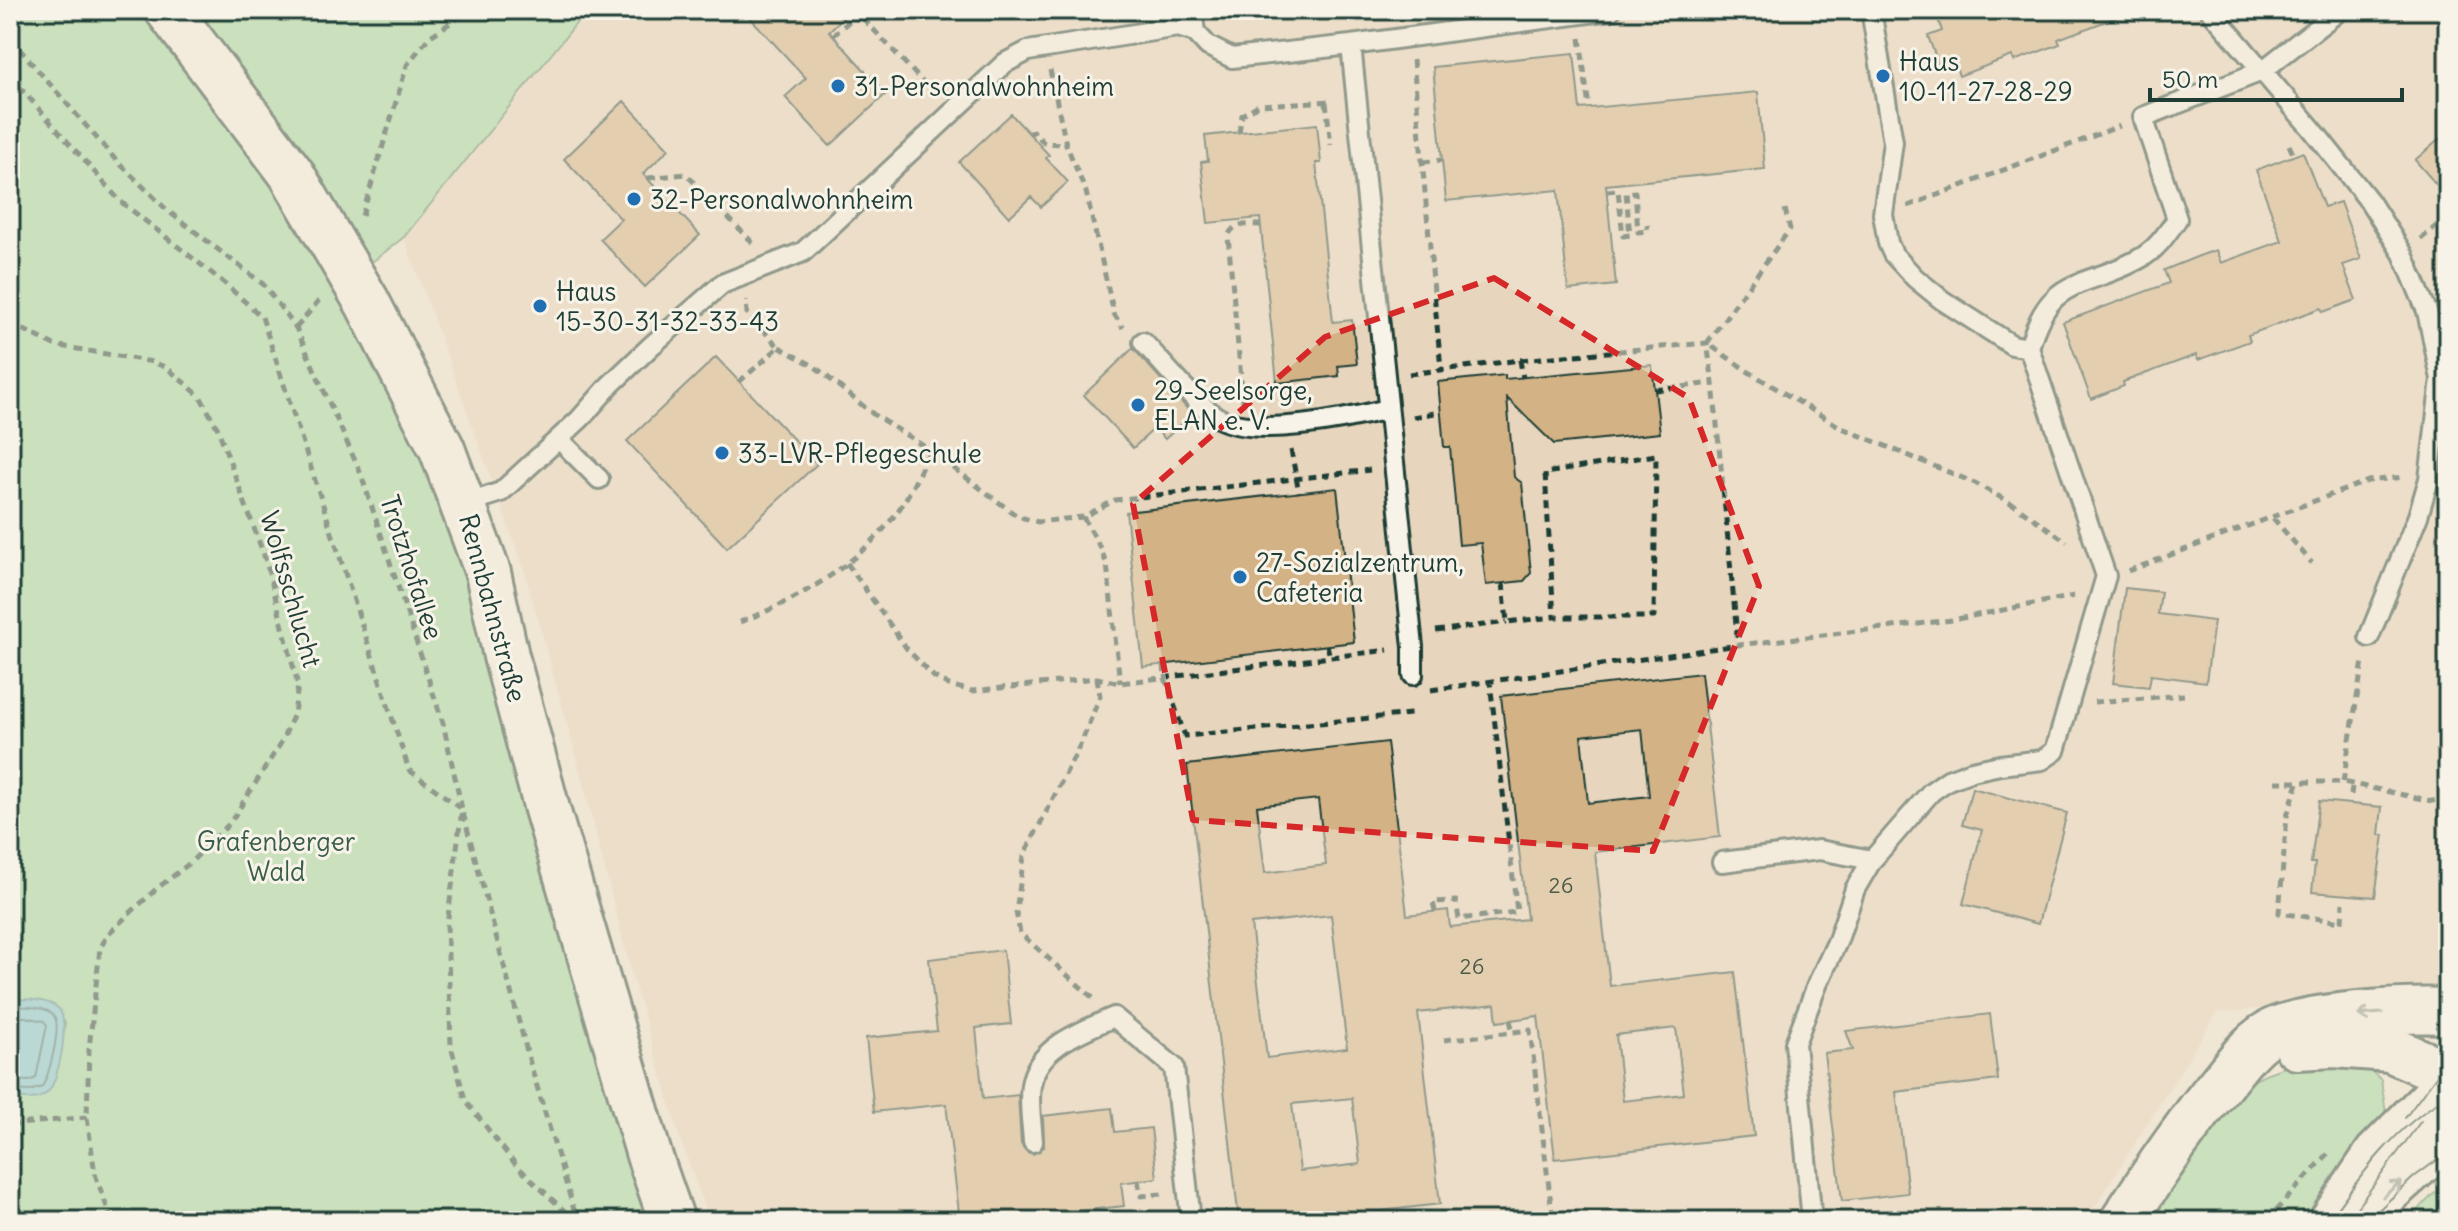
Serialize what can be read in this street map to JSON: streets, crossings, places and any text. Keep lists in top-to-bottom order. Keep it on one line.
{"streets":{"street":["Rennbahnstraße"],"path":["Trotzhofallee","Wolfsschlucht"]},"parks":["Grafenberger Wald"],"places":["Haus 10-11-27-28-29","31-Personalwohnheim","32-Personalwohnheim","Haus 15-30-31-32-33-43","29-Seelsorge, ELAN e. V.","33-LVR-Pflegeschule","27-Sozialzentrum, Cafeteria"],"house_numbers":["26","26"],"scale_bar":"50 m"}
